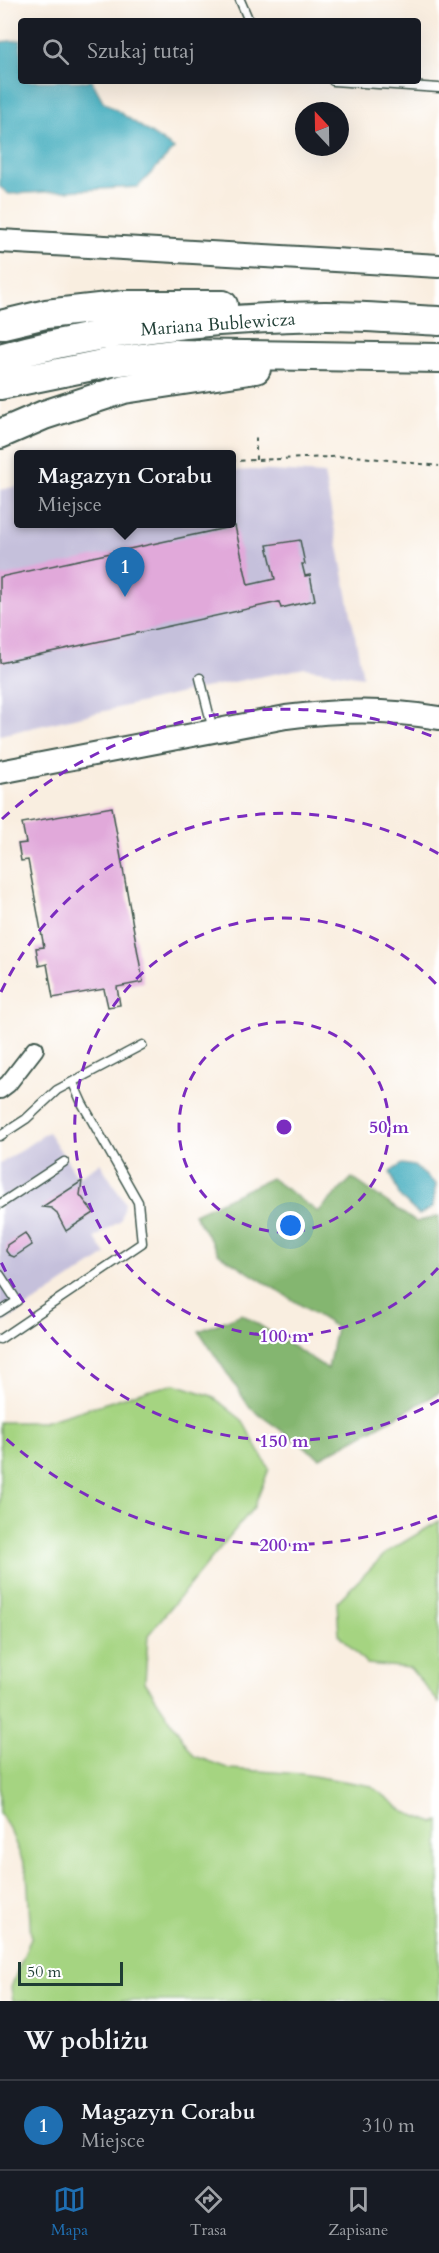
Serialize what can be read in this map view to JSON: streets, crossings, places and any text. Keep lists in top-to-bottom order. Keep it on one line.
{"streets":{"highway":["Mariana Bublewicza"]},"scale_bar":"50 m","north":"top","page":{"search":"Szukaj tutaj","popup":["Magazyn Corabu","Miejsce"],"pins":"1","scale":"50 m","heading":"W pobliżu","list":[{"mark":"1","name":"Magazyn Corabu","note":"Miejsce","value":"310 m"}],"nav":["Mapa","Trasa","Zapisane"]},"rings":["50 m","100 m","150 m","200 m"]}
